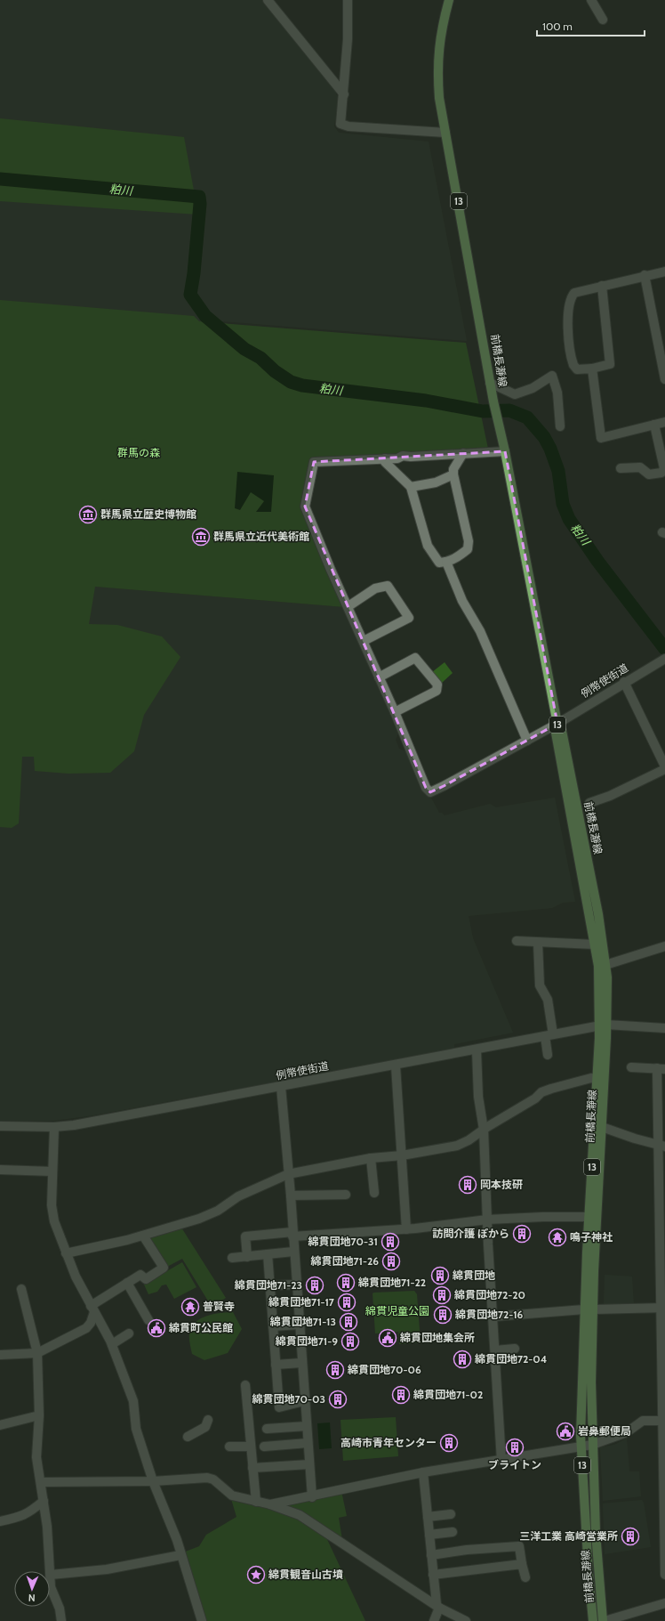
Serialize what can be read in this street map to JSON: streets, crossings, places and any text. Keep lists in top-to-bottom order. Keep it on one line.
{"streets":{"main road":["13","前橋長瀞線"],"street":["例幣使街道"]},"crossings":[["前橋長瀞線","例幣使街道"]],"water":["粕川"],"parks":["群馬の森","綿貫児童公園"],"places":{"museum":["群馬県立歴史博物館","群馬県立近代美術館"],"building":["岡本技研","訪問介護 ぽから","綿貫団地70-31","綿貫団地71-26","綿貫団地","綿貫団地71-22","綿貫団地71-23","綿貫団地72-20","綿貫団地71-17","綿貫団地72-16","綿貫団地71-13","綿貫団地71-9","綿貫団地72-04","綿貫団地70-06","綿貫団地71-02","綿貫団地70-03","高崎市青年センター","ブライトン","三洋工業 高崎営業所"],"temple":["鳴子神社","普賢寺"],"public building":["綿貫町公民館","綿貫団地集会所","岩鼻郵便局"],"place":["綿貫観音山古墳"]},"scale_bar":"100 m","north":"bottom"}
